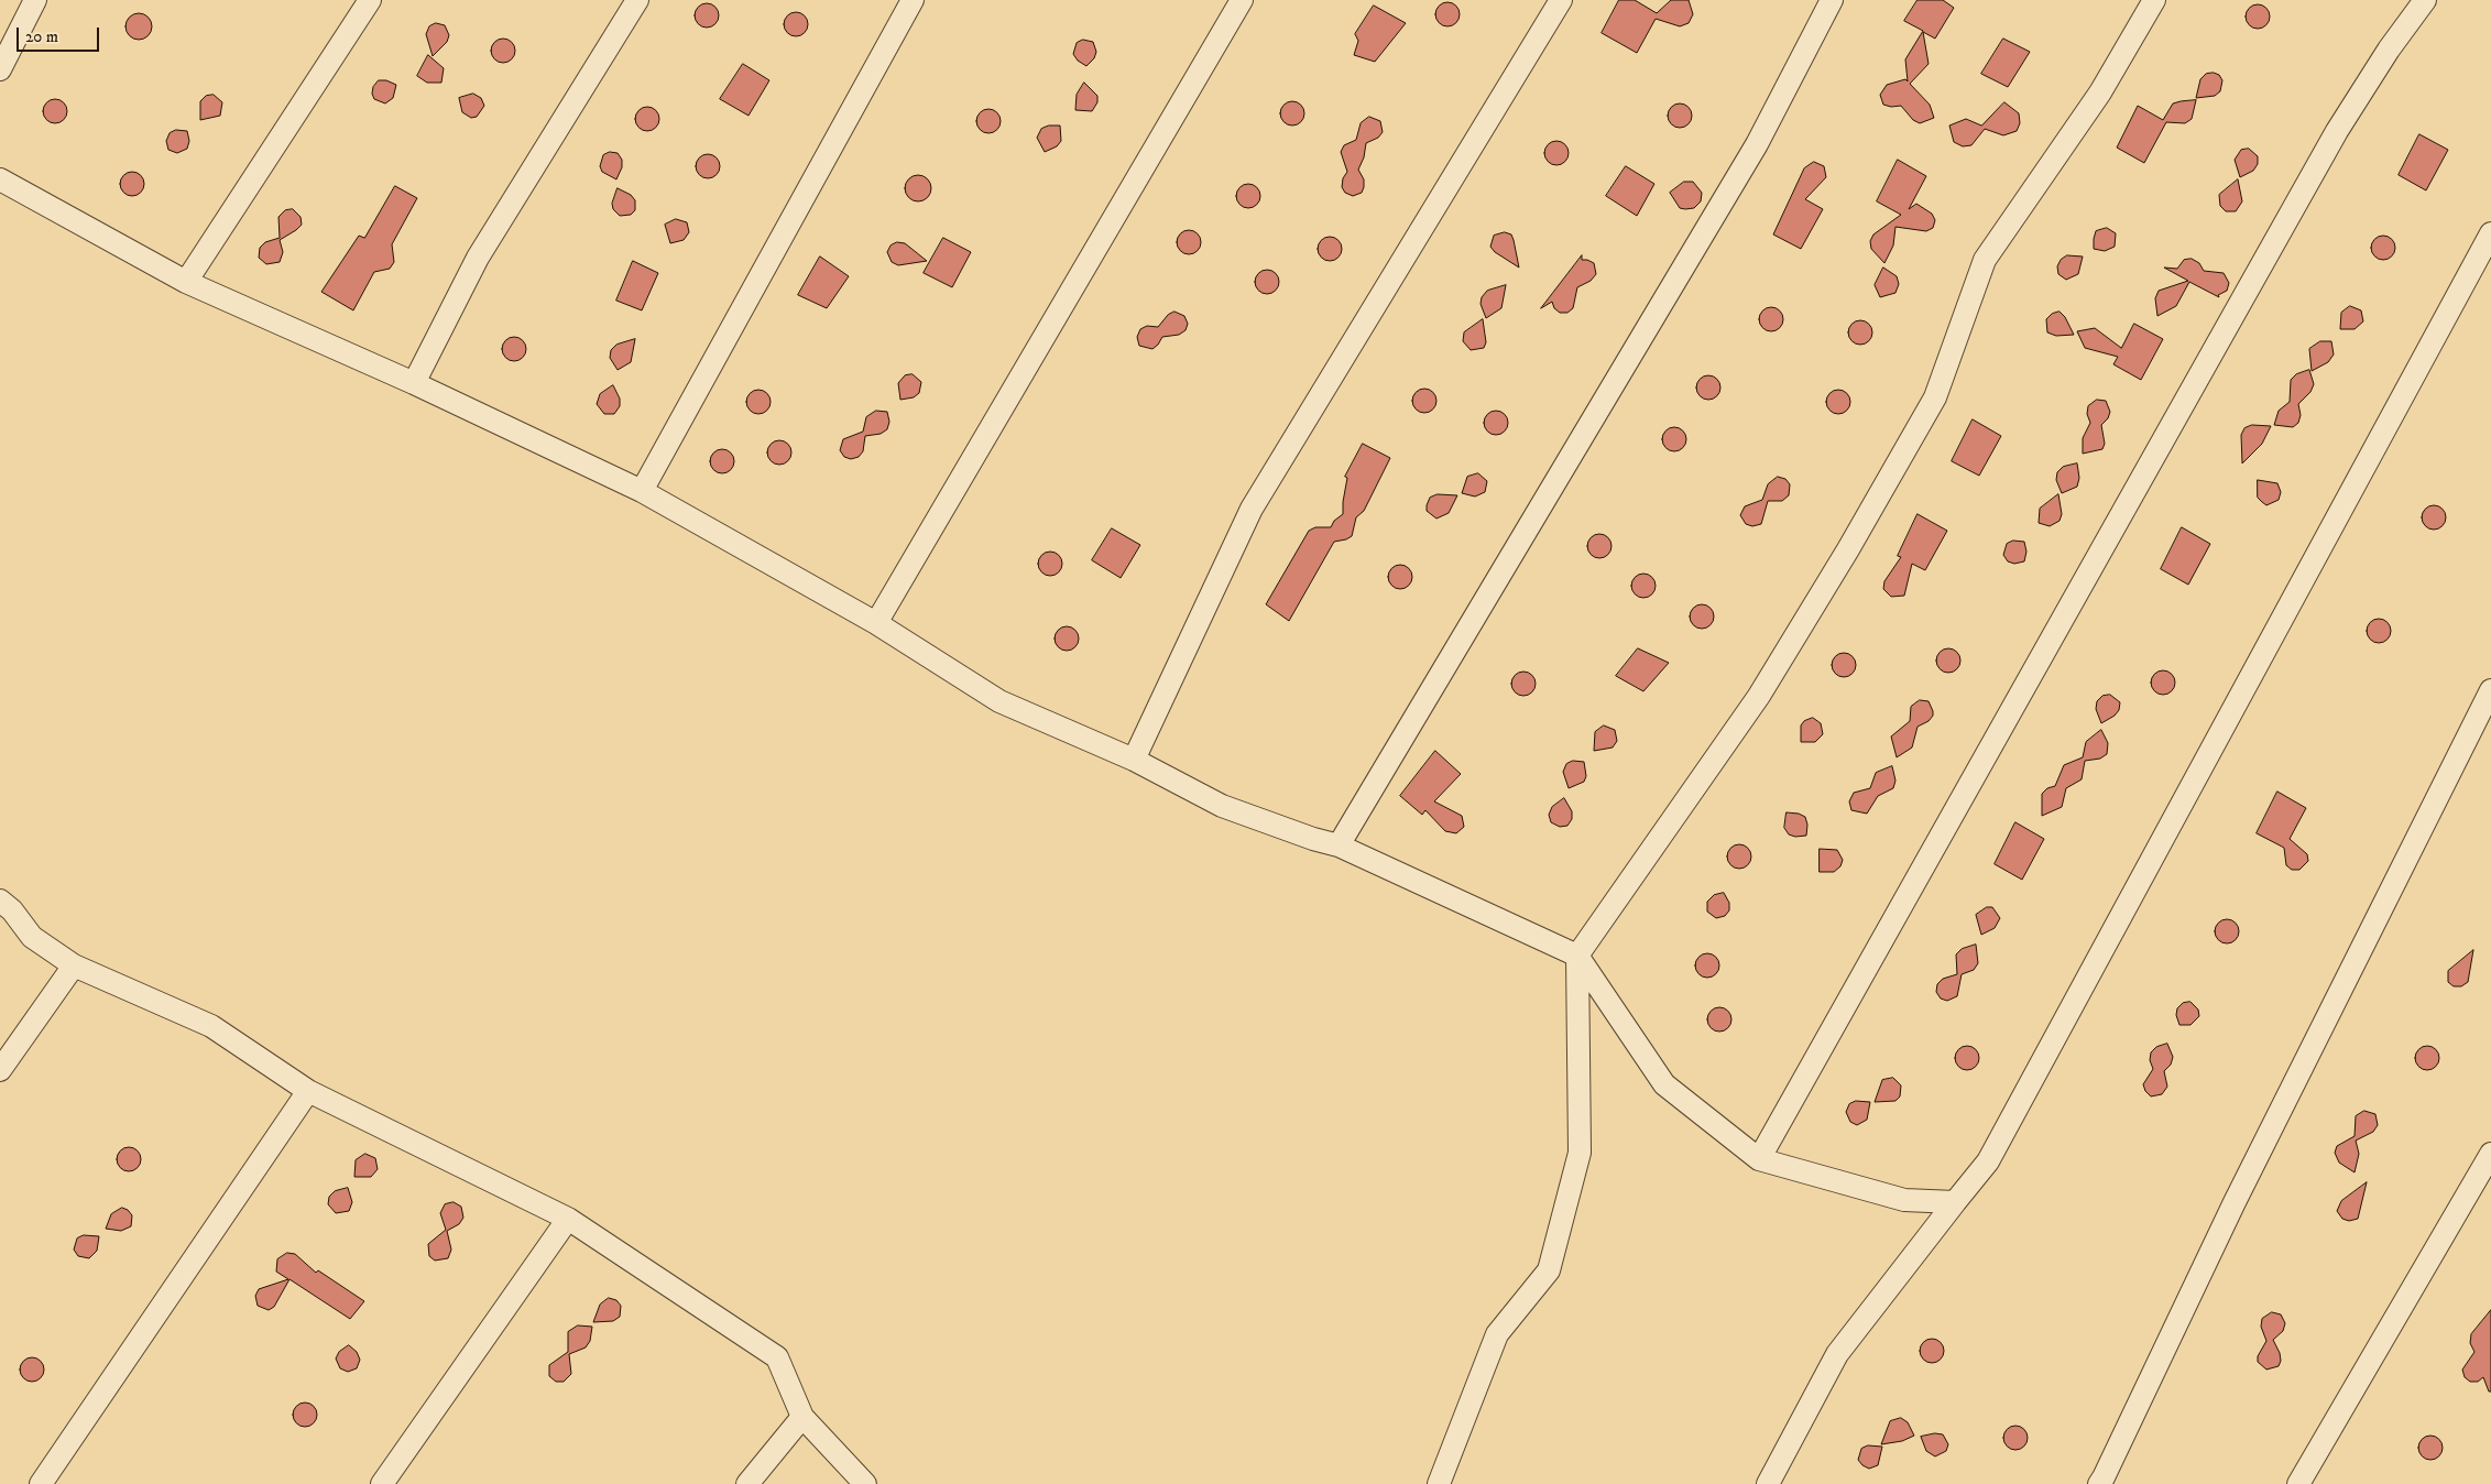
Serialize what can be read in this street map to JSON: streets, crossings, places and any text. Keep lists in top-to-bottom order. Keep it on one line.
{"scale_bar":"20 m"}
